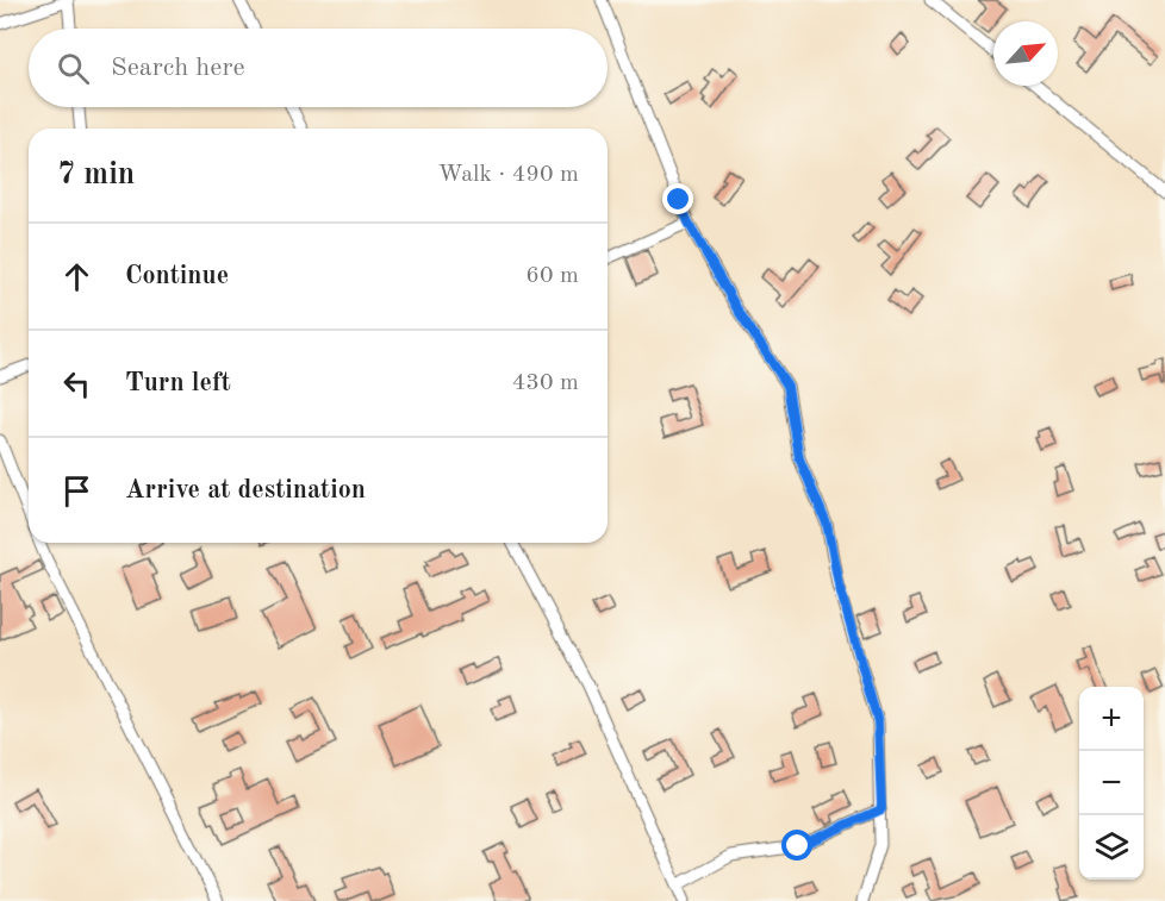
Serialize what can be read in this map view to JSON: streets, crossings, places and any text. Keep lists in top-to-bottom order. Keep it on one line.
{"north":"top right","page":{"search":"Search here","heading":["7 min","Walk · 490 m"],"list":[["Continue","60 m"],["Turn left","430 m"],"Arrive at destination"],"map_buttons":["+","−"]}}
